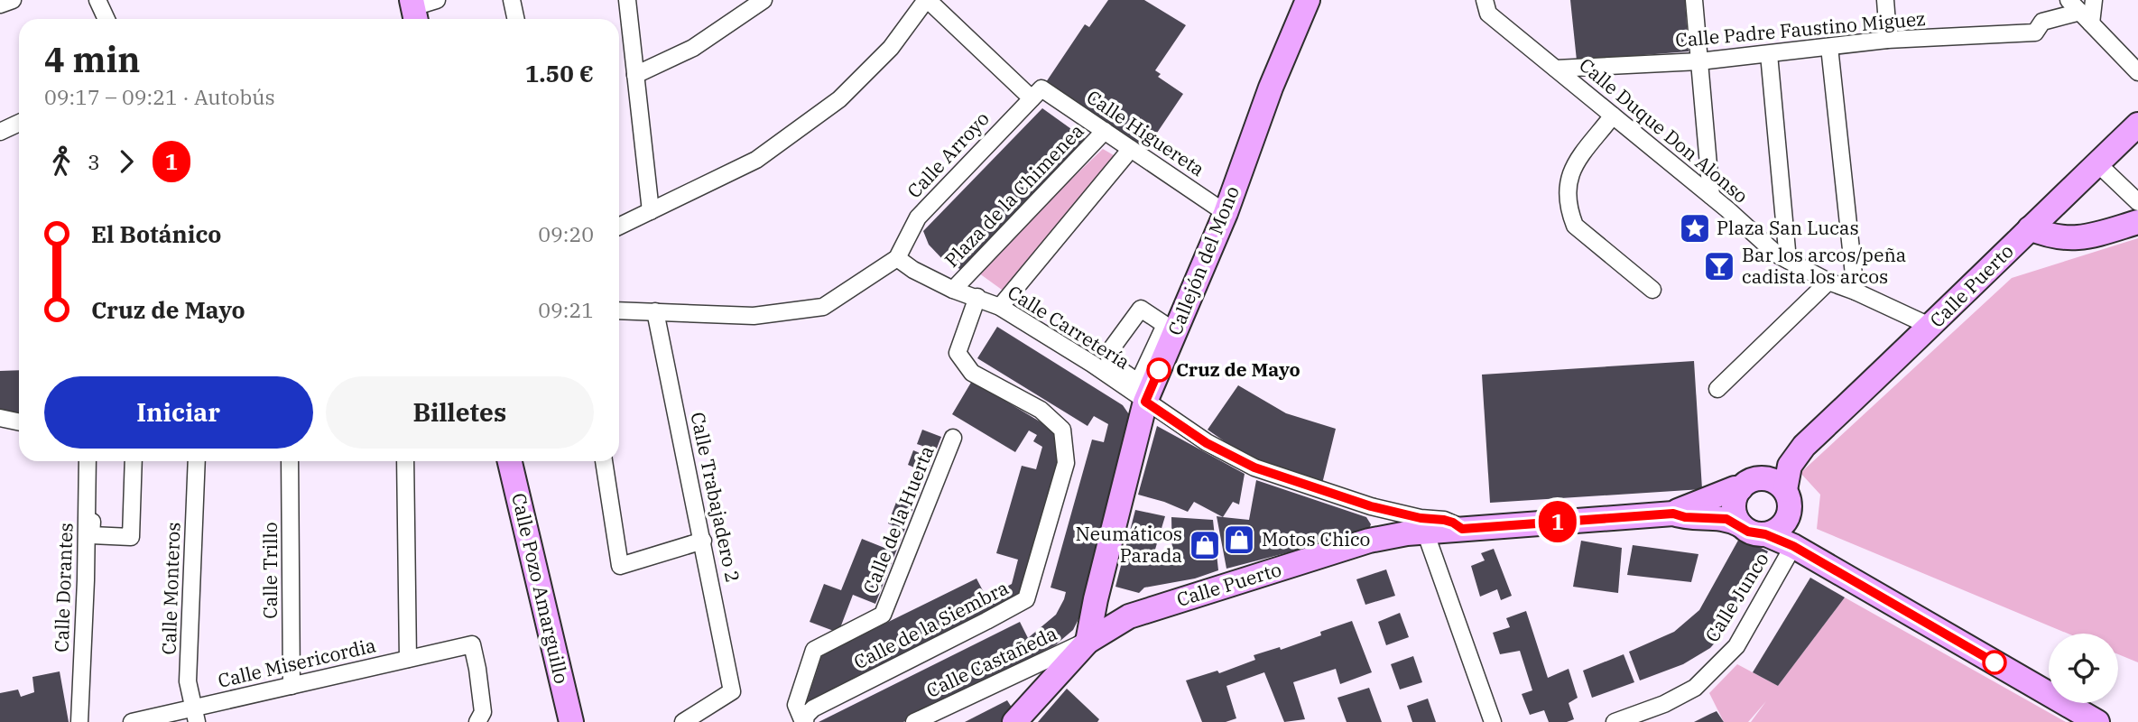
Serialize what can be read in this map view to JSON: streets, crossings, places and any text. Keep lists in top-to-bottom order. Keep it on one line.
{"streets":{"main road":["Callejón del Mono","Calle Puerto","Calle Pozo Amarguillo"],"street":["Calle Padre Faustino Miguez","Calle Duque Don Alonso","Calle Higuereta","Calle Arroyo","Plaza de la Chimenea","Calle Carretería","Calle Trabajadero 2","Calle de la Huerta","Calle Trillo","Calle Dorantes","Calle Monteros","Calle Junco","Calle de la Siembra","Calle Castañeda","Calle Misericordia"]},"crossings":[["Calle Padre Faustino Miguez","Calle Duque Don Alonso"],["Calle Duque Don Alonso","Calle Puerto"],["Calle Higuereta","Calle Arroyo"],["Calle Higuereta","Plaza de la Chimenea"],["Calle Higuereta","Callejón del Mono"],["Calle Arroyo","Calle Carretería"],["Plaza de la Chimenea","Calle Carretería"],["Callejón del Mono","Calle Puerto"],["Callejón del Mono","Calle Carretería"],["Callejón del Mono","Calle Castañeda"],["Calle Puerto","Calle Carretería"],["Calle Puerto","Calle Castañeda"],["Calle Carretería","Calle de la Siembra"],["Calle de la Huerta","Calle de la Siembra"],["Calle Trillo","Calle Misericordia"],["Calle Monteros","Calle Misericordia"]],"places":{"place":["Plaza San Lucas"],"bar":["Bar los arcos/peña cadista los arcos"],"other":["Cruz de Mayo"],"shop":["Motos Chico","Neumáticos Parada"]},"lines":["bus line 1"],"page":{"on_map":"1","heading":["4 min","09:17 – 09:21 · Autobús","1.50 €"],"legs":["3","1"],"list":[{"name":"El Botánico","value":"09:20"},{"name":"Cruz de Mayo","value":"09:21"}],"buttons":["Iniciar","Billetes"]}}
